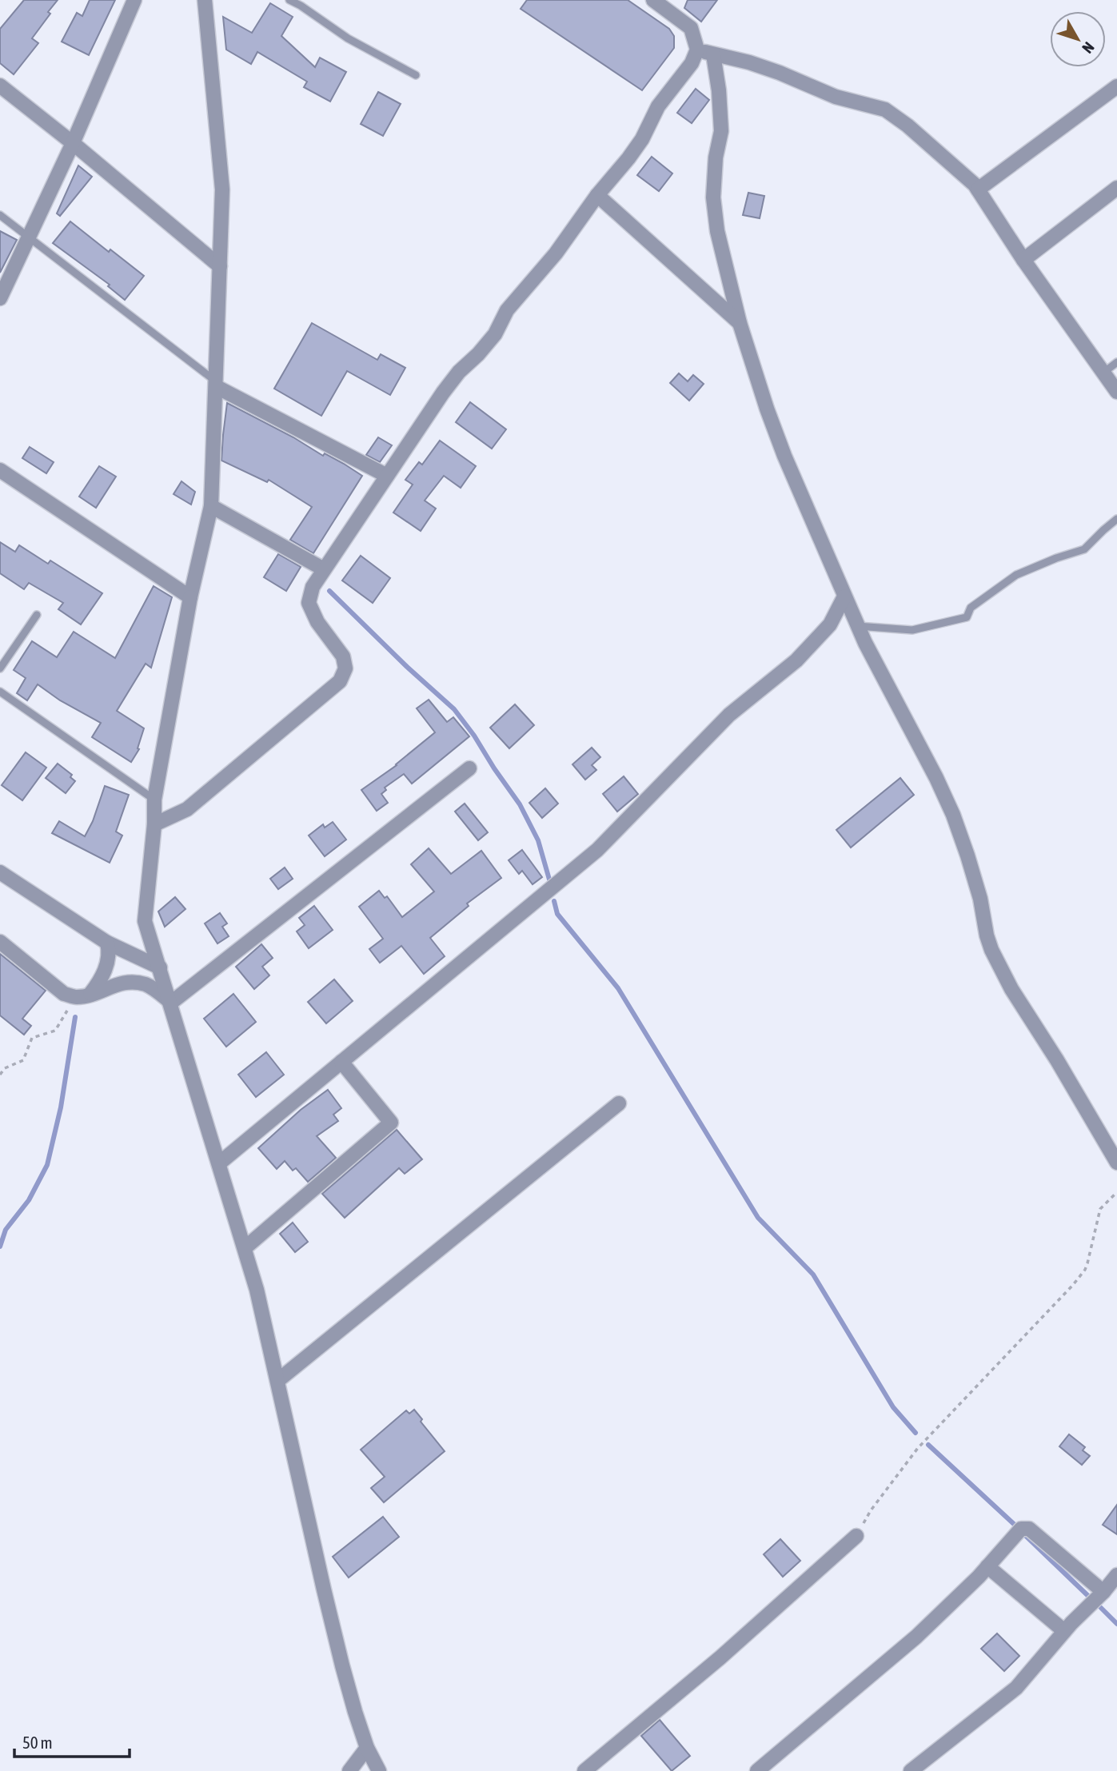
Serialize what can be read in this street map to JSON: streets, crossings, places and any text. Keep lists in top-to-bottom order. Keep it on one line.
{"scale_bar":"50 m","north":"bottom right"}
